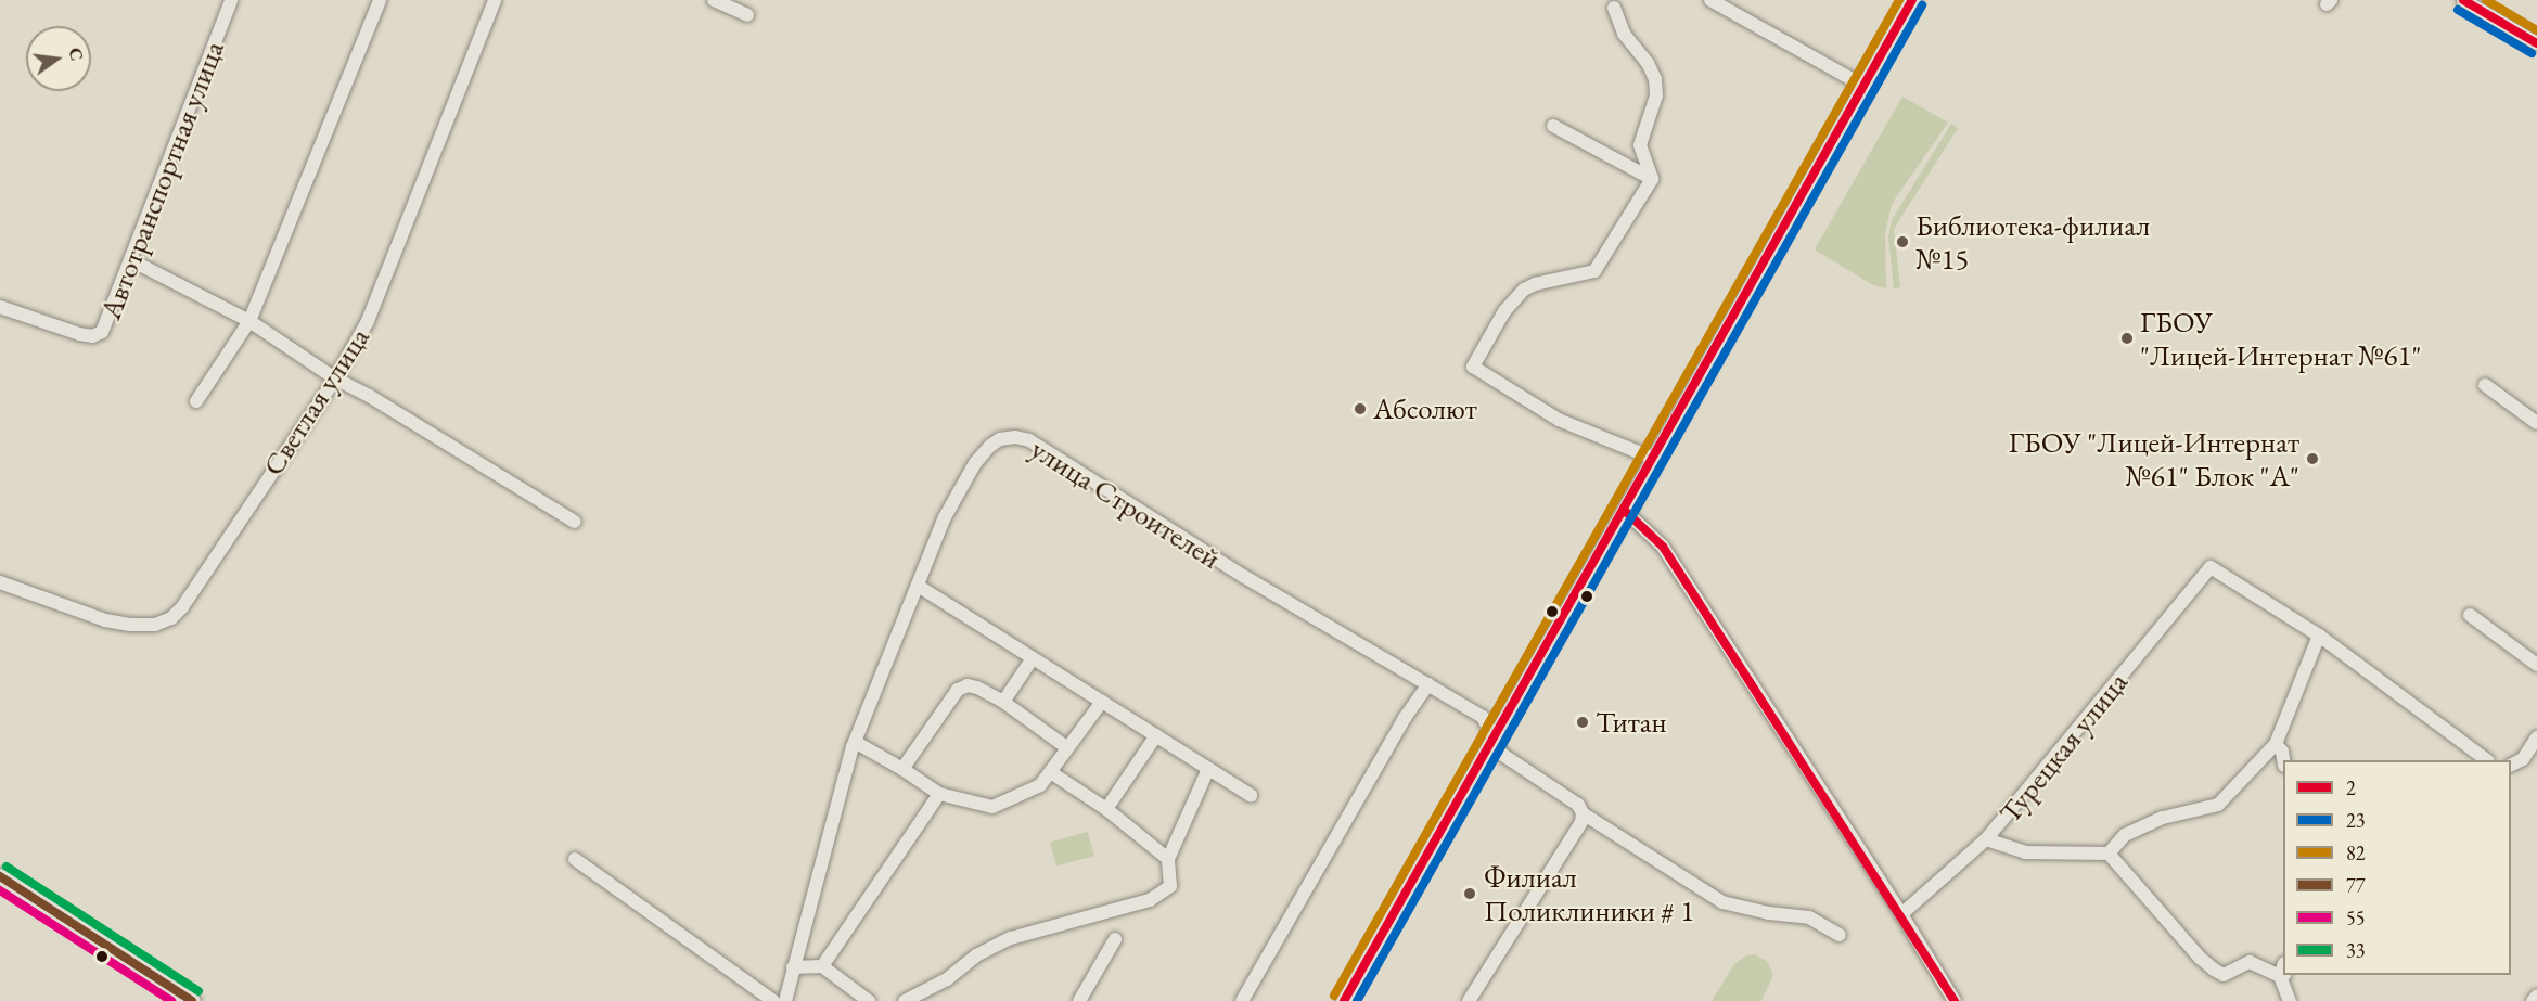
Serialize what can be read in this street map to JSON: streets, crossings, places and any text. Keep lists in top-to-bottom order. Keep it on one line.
{"streets":{"street":["Автотранспортная улица","Светлая улица","улица Строителей","Турецкая улица"]},"places":["Библиотека-филиал №15","ГБОУ \"Лицей-Интернат №61\"","Абсолют","ГБОУ \"Лицей-Интернат №61\" Блок \"А\"","Титан","Филиал Поликлиники # 1"],"lines":["transit line 2","transit line 82","transit line 23","transit line 33","transit line 77","transit line 55"],"legend":["2","23","82","77","55","33"],"north":"right"}
